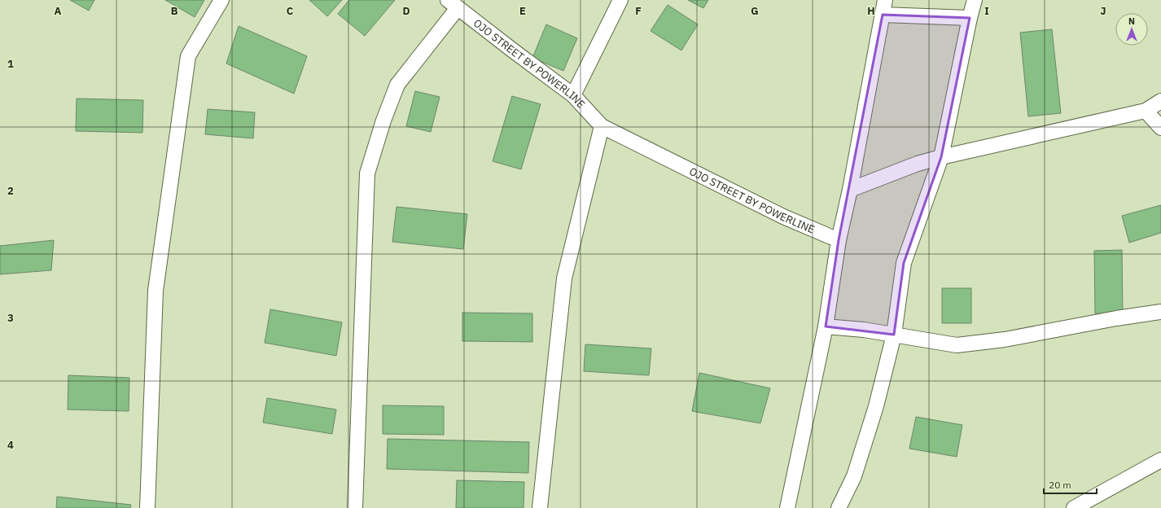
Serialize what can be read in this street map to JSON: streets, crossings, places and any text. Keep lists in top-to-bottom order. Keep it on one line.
{"streets":{"street":["OJO STREET BY POWERLINE"]},"scale_bar":"20 m","north":"top","grid":{"columns":["A","B","C","D","E","F","G","H","I","J"],"rows":["1","2","3","4"]}}
